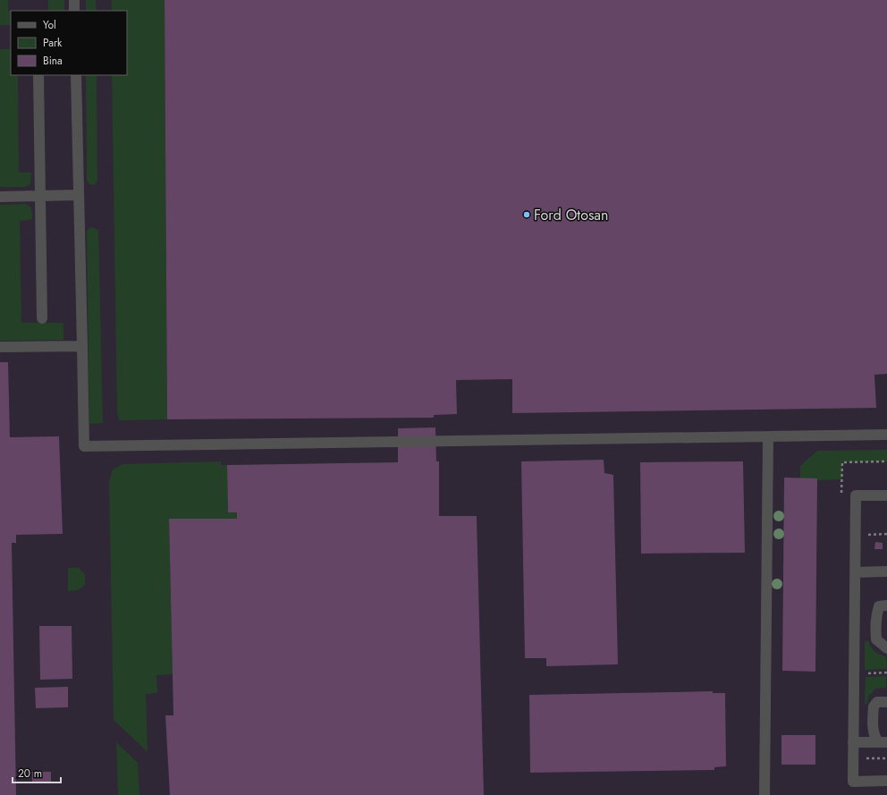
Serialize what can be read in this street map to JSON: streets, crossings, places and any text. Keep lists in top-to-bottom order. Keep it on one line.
{"places":["Ford Otosan"],"legend":["Yol","Park","Bina"],"scale_bar":"20 m"}
